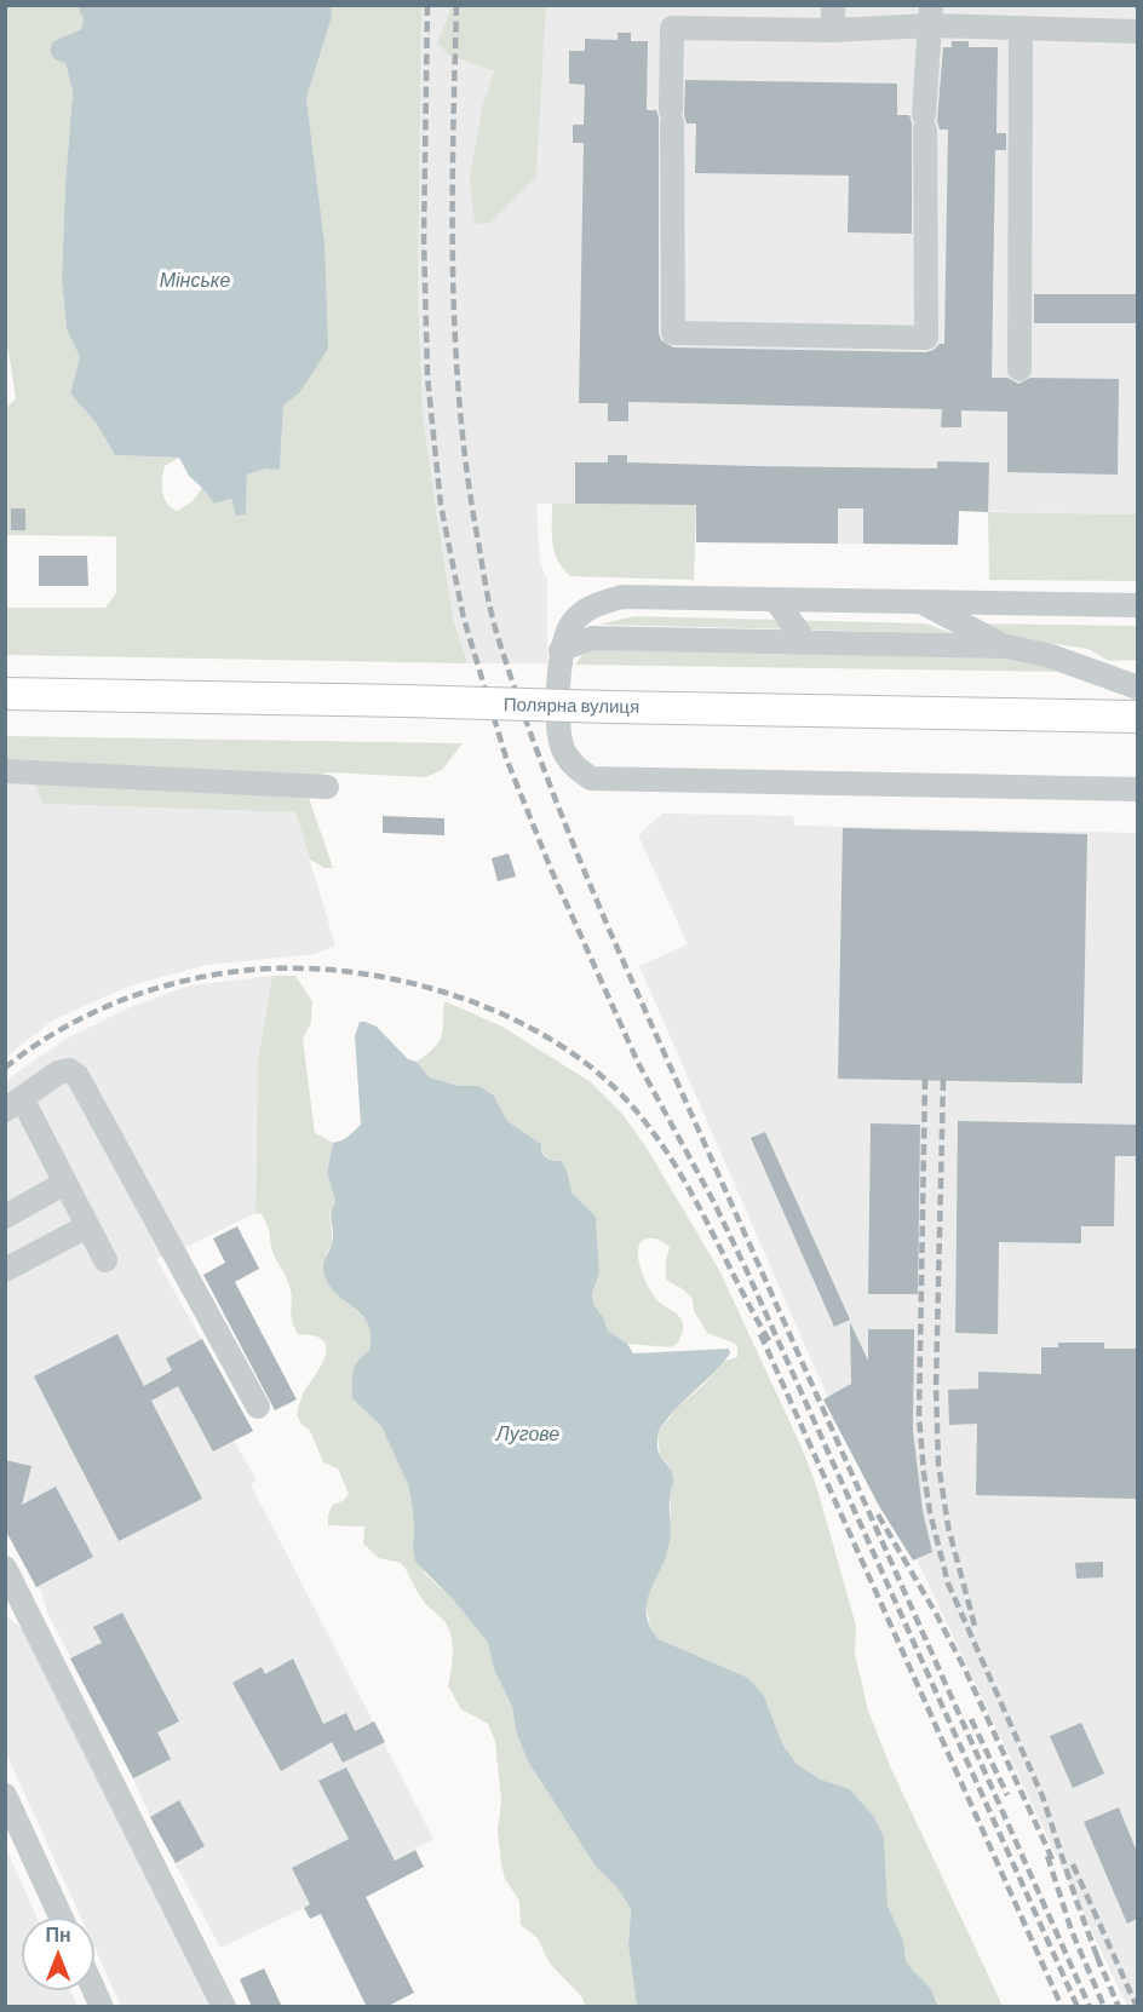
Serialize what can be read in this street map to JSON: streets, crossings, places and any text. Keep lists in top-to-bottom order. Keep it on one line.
{"streets":{"main road":["Полярна вулиця"]},"water":["Мінське","Лугове"],"north":"top"}
